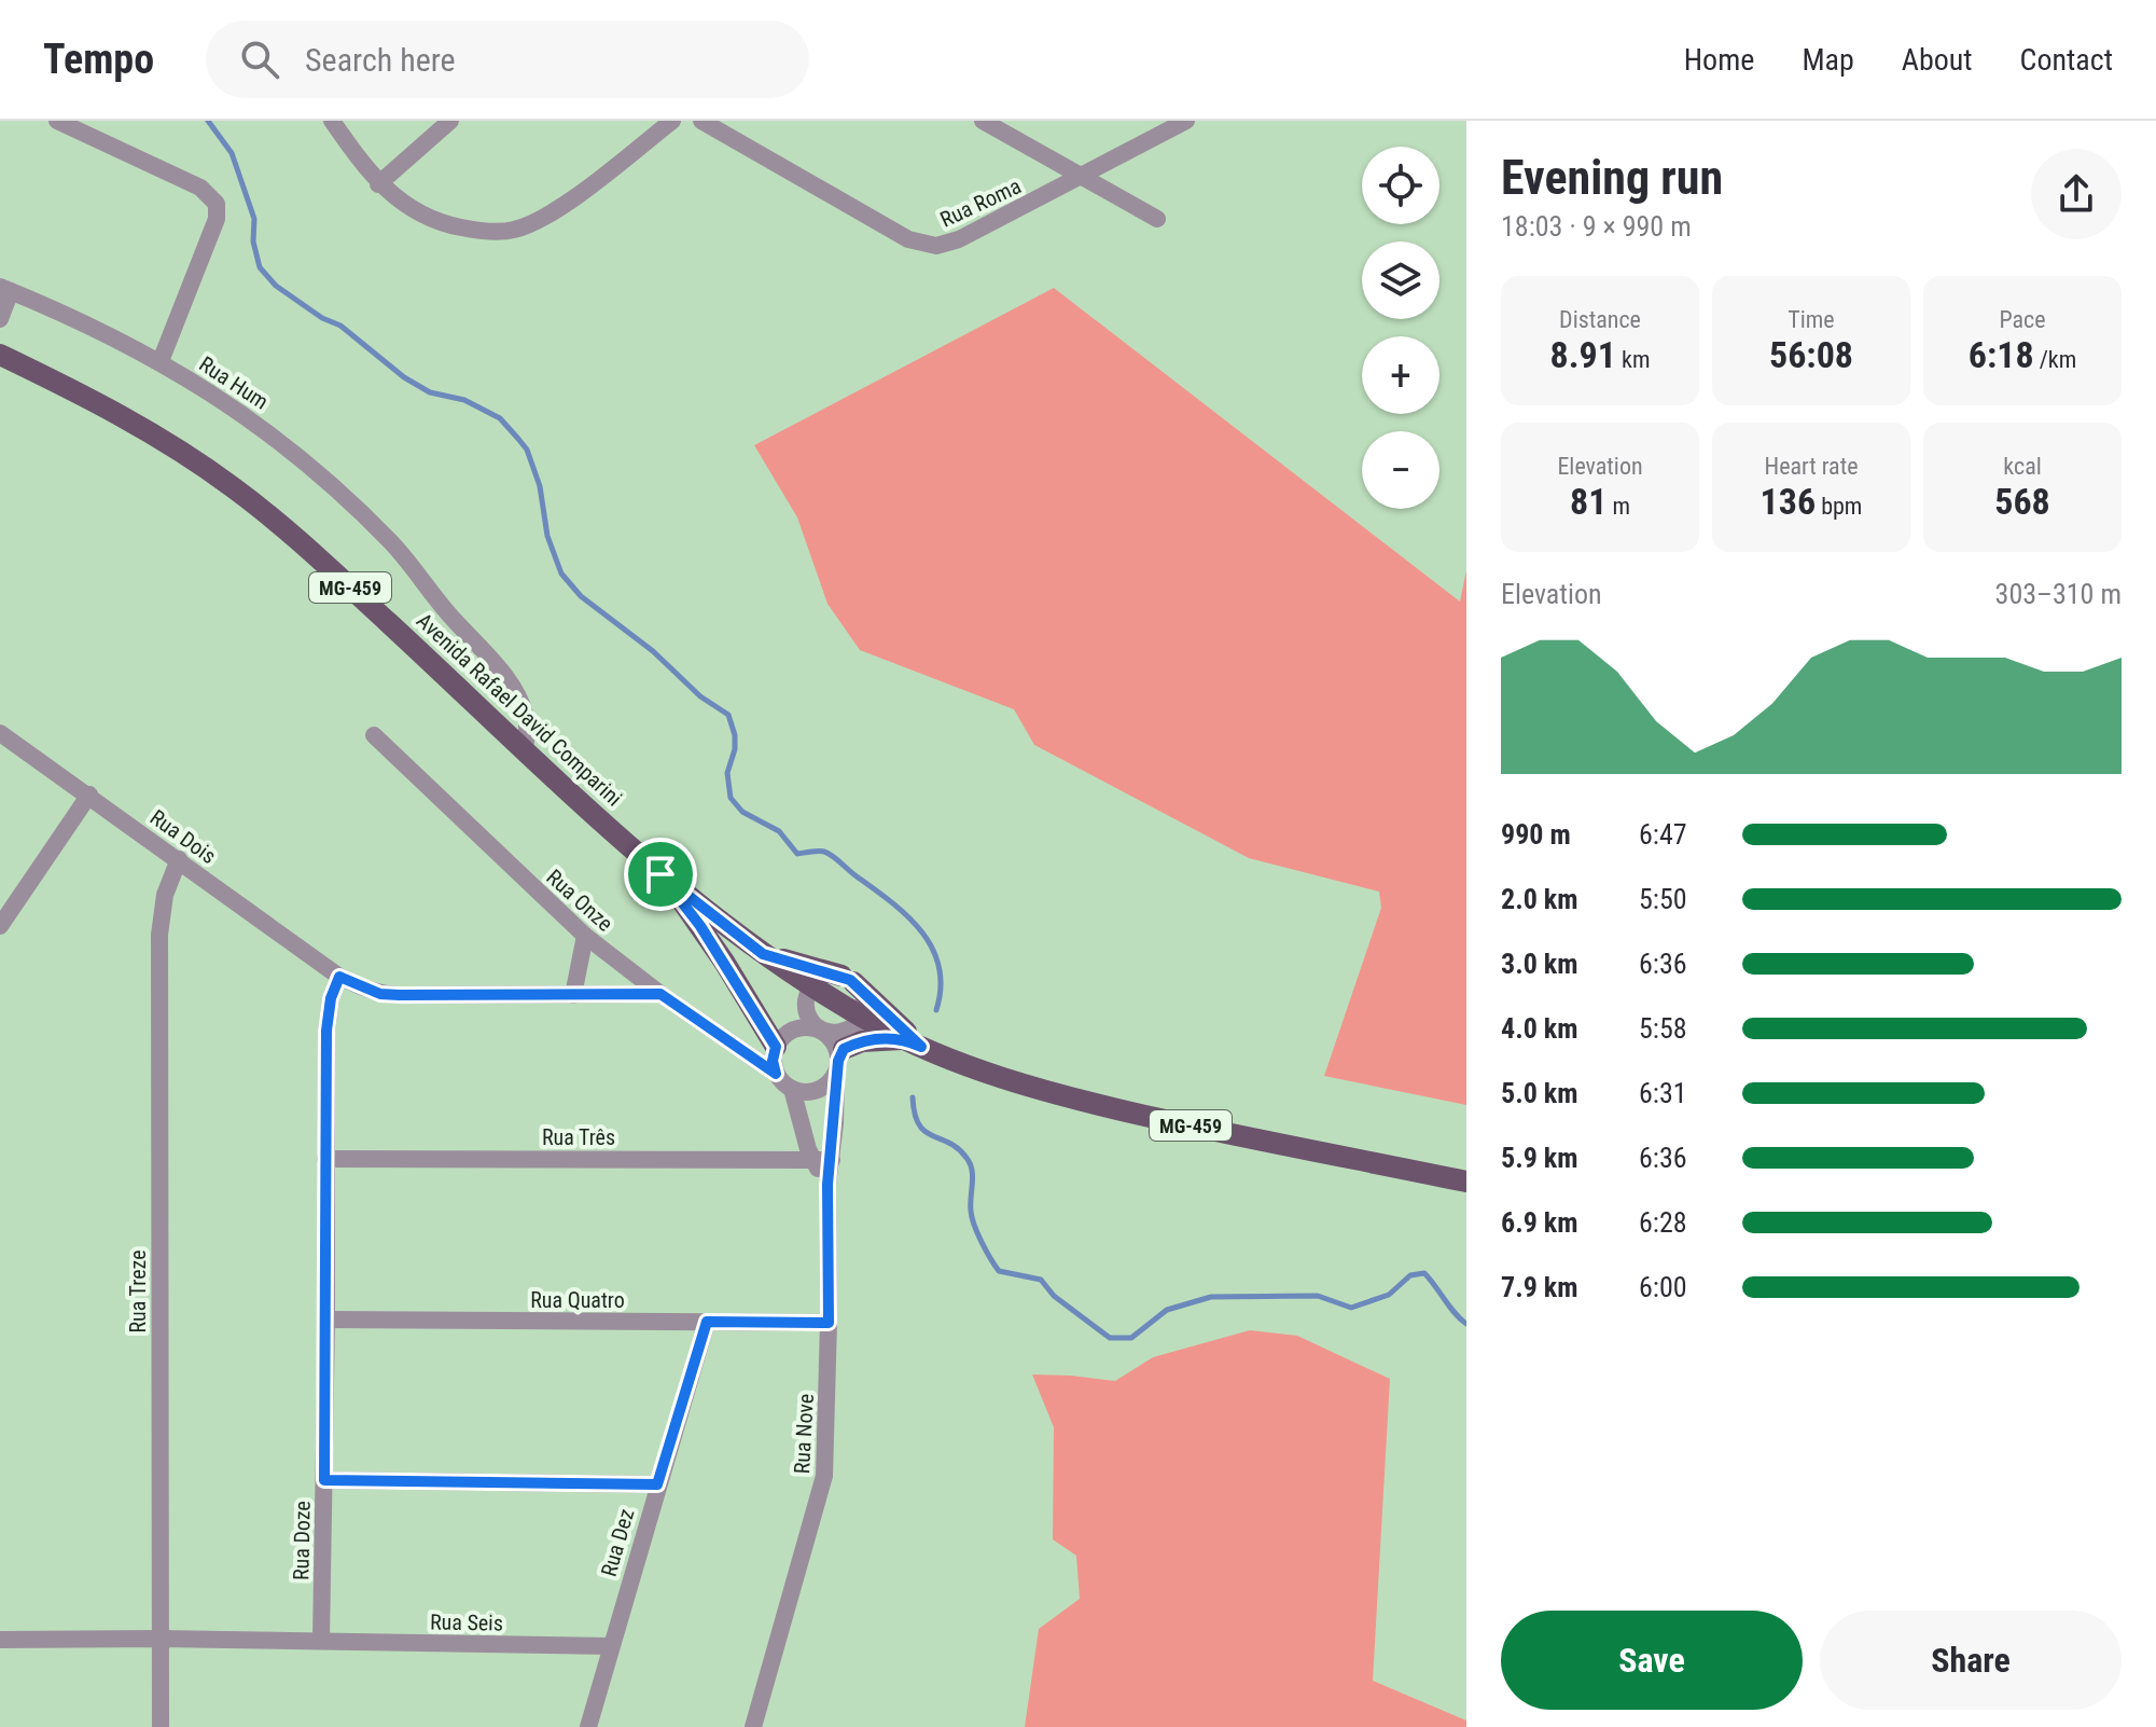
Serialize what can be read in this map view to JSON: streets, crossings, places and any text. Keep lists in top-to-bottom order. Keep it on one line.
{"streets":{"main road":["MG-459","Avenida Rafael David Comparini"],"street":["Rua Roma","Rua Hum","Rua Dois","Rua Onze","Rua Três","Rua Treze","Rua Quatro","Rua Nove","Rua Doze","Rua Dez","Rua Seis"]},"crossings":[["Rua Hum","Avenida Rafael David Comparini"],["MG-459","Avenida Rafael David Comparini"],["Rua Dois","Rua Onze"],["Rua Dois","Rua Treze"],["Rua Dois","Rua Doze"],["Rua Onze","Rua Nove"],["Rua Três","Rua Nove"],["Rua Três","Rua Doze"],["Rua Treze","Rua Seis"],["Rua Quatro","Rua Nove"],["Rua Quatro","Rua Doze"],["Rua Quatro","Rua Dez"],["Rua Doze","Rua Seis"],["Rua Dez","Rua Seis"]],"page":{"header":"Tempo","search":"Search here","nav":["Home","Map","About","Contact"],"heading":["Evening run","18:03 · 9 × 990 m"],"map_buttons":["+","−"],"stats":[["Distance","8.91 km"],["Time","56:08"],["Pace","6:18 /km"],["Elevation","81 m"],["Heart rate","136 bpm"],["kcal","568"]],"chart":["Elevation","303–310 m"],"list":[{"name":"990 m","note":"6:47"},{"name":"2.0 km","note":"5:50"},{"name":"3.0 km","note":"6:36"},{"name":"4.0 km","note":"5:58"},{"name":"5.0 km","note":"6:31"},{"name":"5.9 km","note":"6:36"},{"name":"6.9 km","note":"6:28"},{"name":"7.9 km","note":"6:00"}],"buttons":["Save","Share"]}}
